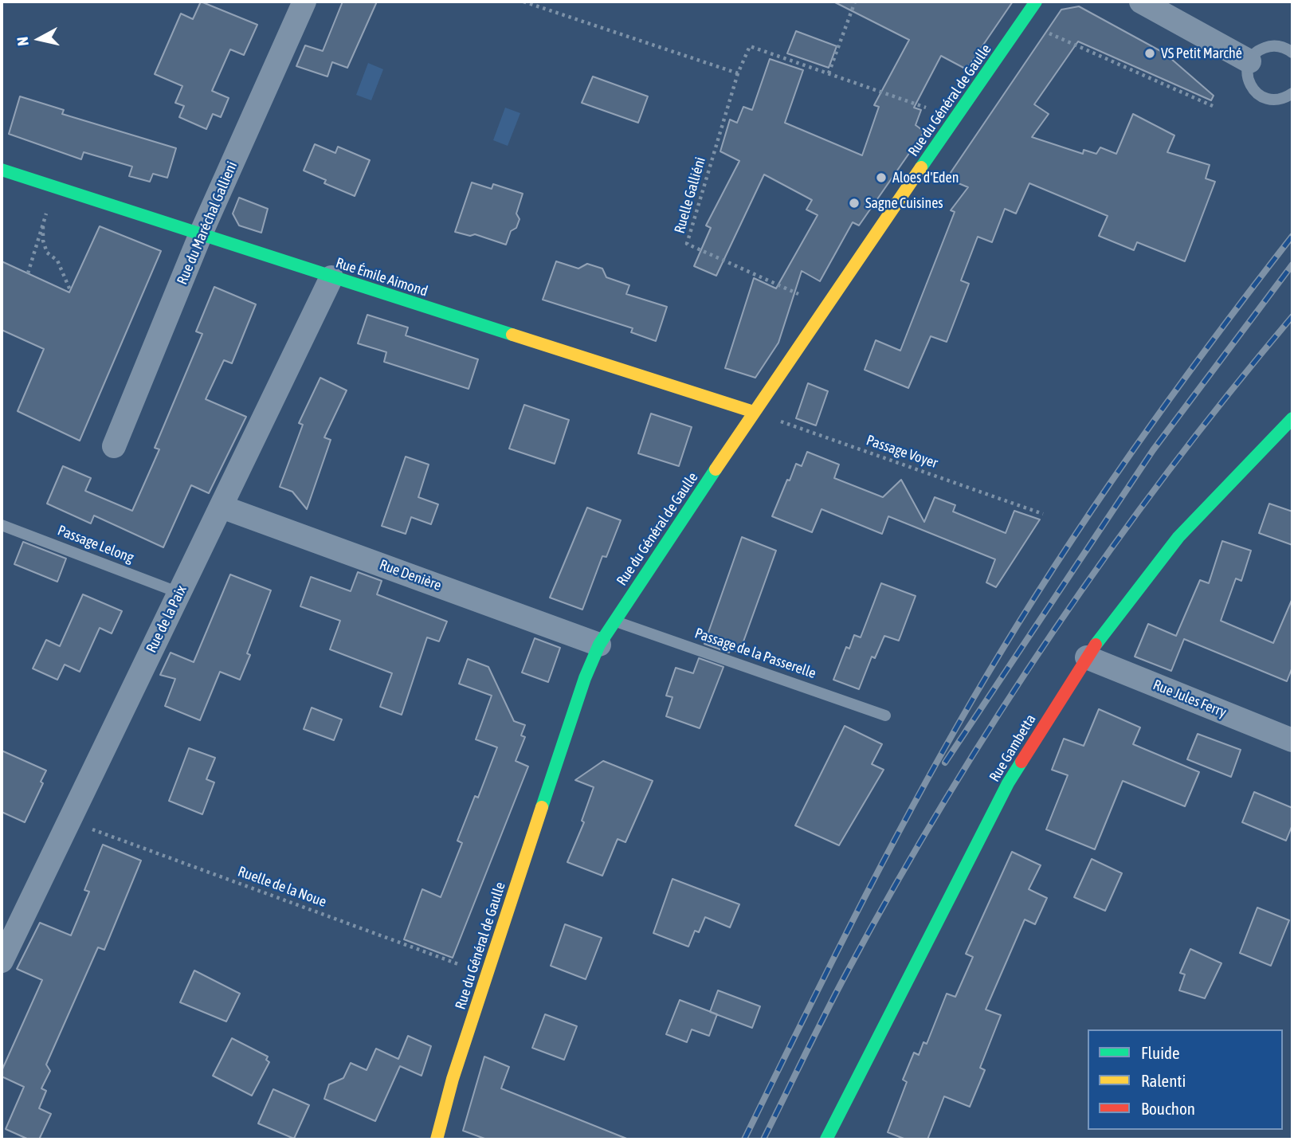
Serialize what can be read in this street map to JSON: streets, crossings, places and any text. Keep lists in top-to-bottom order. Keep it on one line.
{"streets":{"street":["Rue du Général de Gaulle","Rue du Maréchal Gallieni","Rue Émile Aimond","Rue Denière","Rue de la Paix","Rue Jules Ferry","Rue Gambetta"],"lane":["Passage Lelong","Passage de la Passerelle"],"path":["Ruelle Galliéni","Passage Voyer","Ruelle de la Noue"]},"crossings":[["Rue du Général de Gaulle","Ruelle Galliéni"],["Rue du Général de Gaulle","Rue Émile Aimond"],["Rue du Général de Gaulle","Passage Voyer"],["Rue du Général de Gaulle","Rue Denière"],["Rue du Général de Gaulle","Passage de la Passerelle"],["Rue du Général de Gaulle","Ruelle de la Noue"],["Rue du Maréchal Gallieni","Rue Émile Aimond"],["Rue Émile Aimond","Passage Voyer"],["Rue Émile Aimond","Rue de la Paix"],["Passage Lelong","Rue de la Paix"],["Rue Denière","Rue de la Paix"],["Rue de la Paix","Ruelle de la Noue"],["Rue Jules Ferry","Rue Gambetta"]],"places":["VS Petit Marché","Aloes d'Eden","Sagne Cuisines"],"legend":["Fluide","Ralenti","Bouchon"],"north":"left"}
